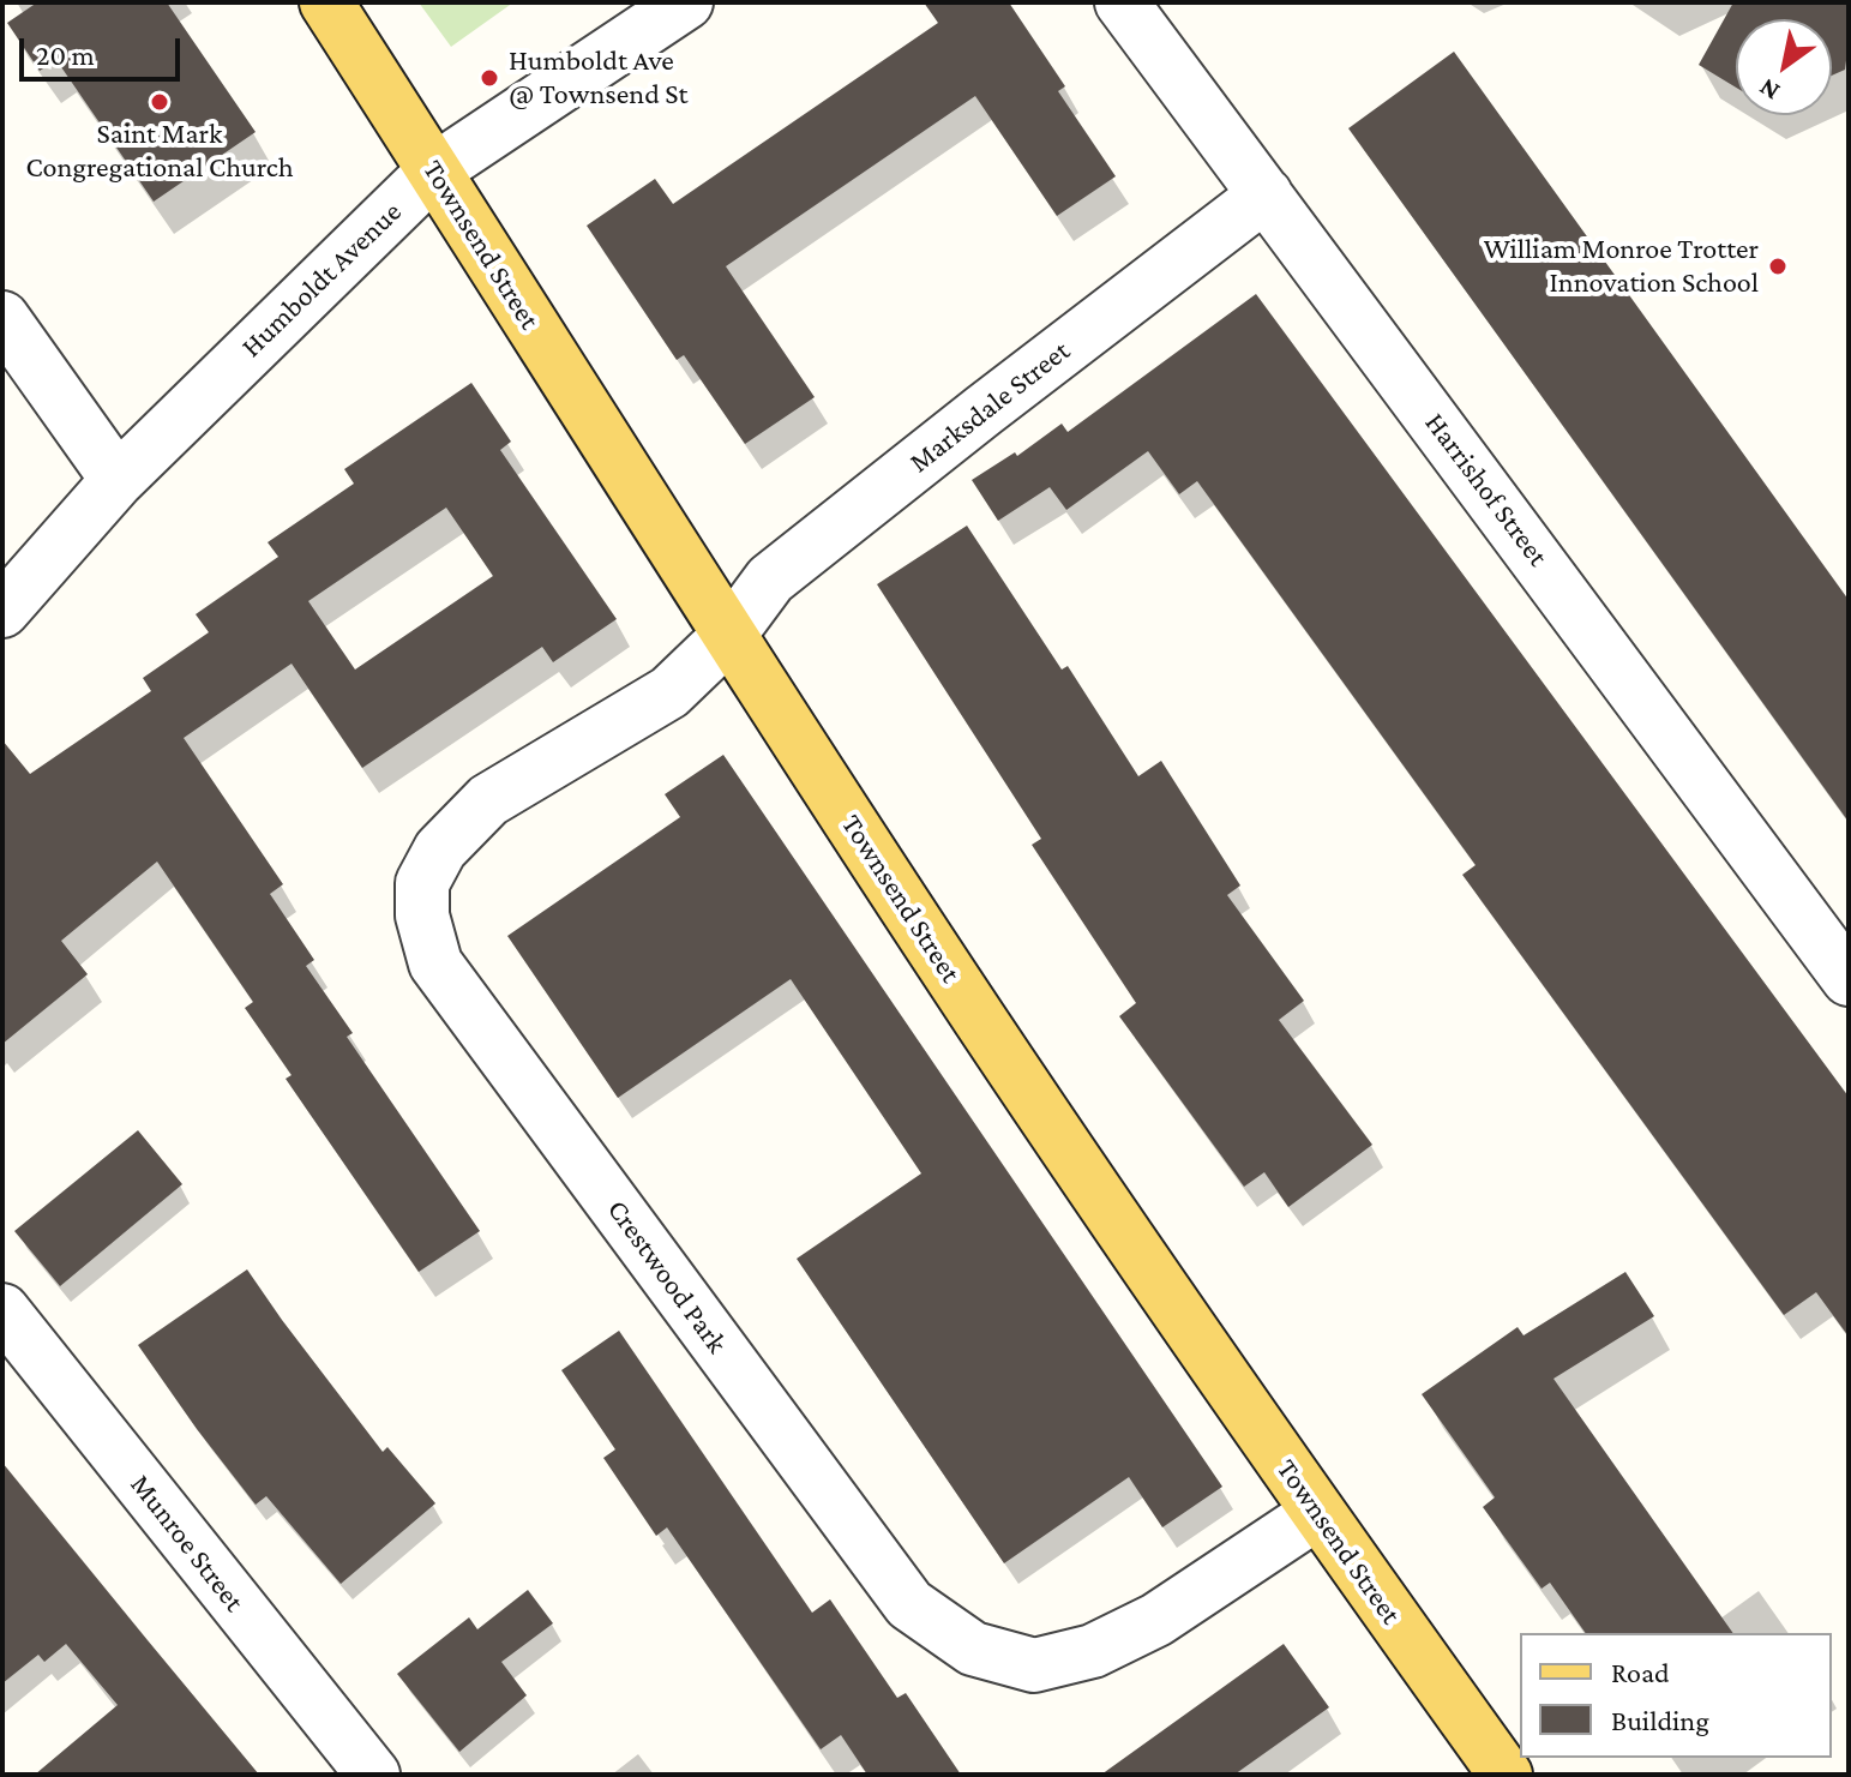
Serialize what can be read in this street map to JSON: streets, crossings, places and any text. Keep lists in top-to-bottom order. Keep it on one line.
{"streets":{"main road":["Townsend Street"],"street":["Humboldt Avenue","Marksdale Street","Harrishof Street","Crestwood Park","Munroe Street"]},"crossings":[["Townsend Street","Humboldt Avenue"],["Townsend Street","Marksdale Street"],["Townsend Street","Crestwood Park"],["Marksdale Street","Harrishof Street"],["Marksdale Street","Crestwood Park"]],"places":["Humboldt Ave @ Townsend St","Saint Mark Congregational Church","William Monroe Trotter Innovation School"],"legend":["Road","Building"],"scale_bar":"20 m","north":"bottom left"}
